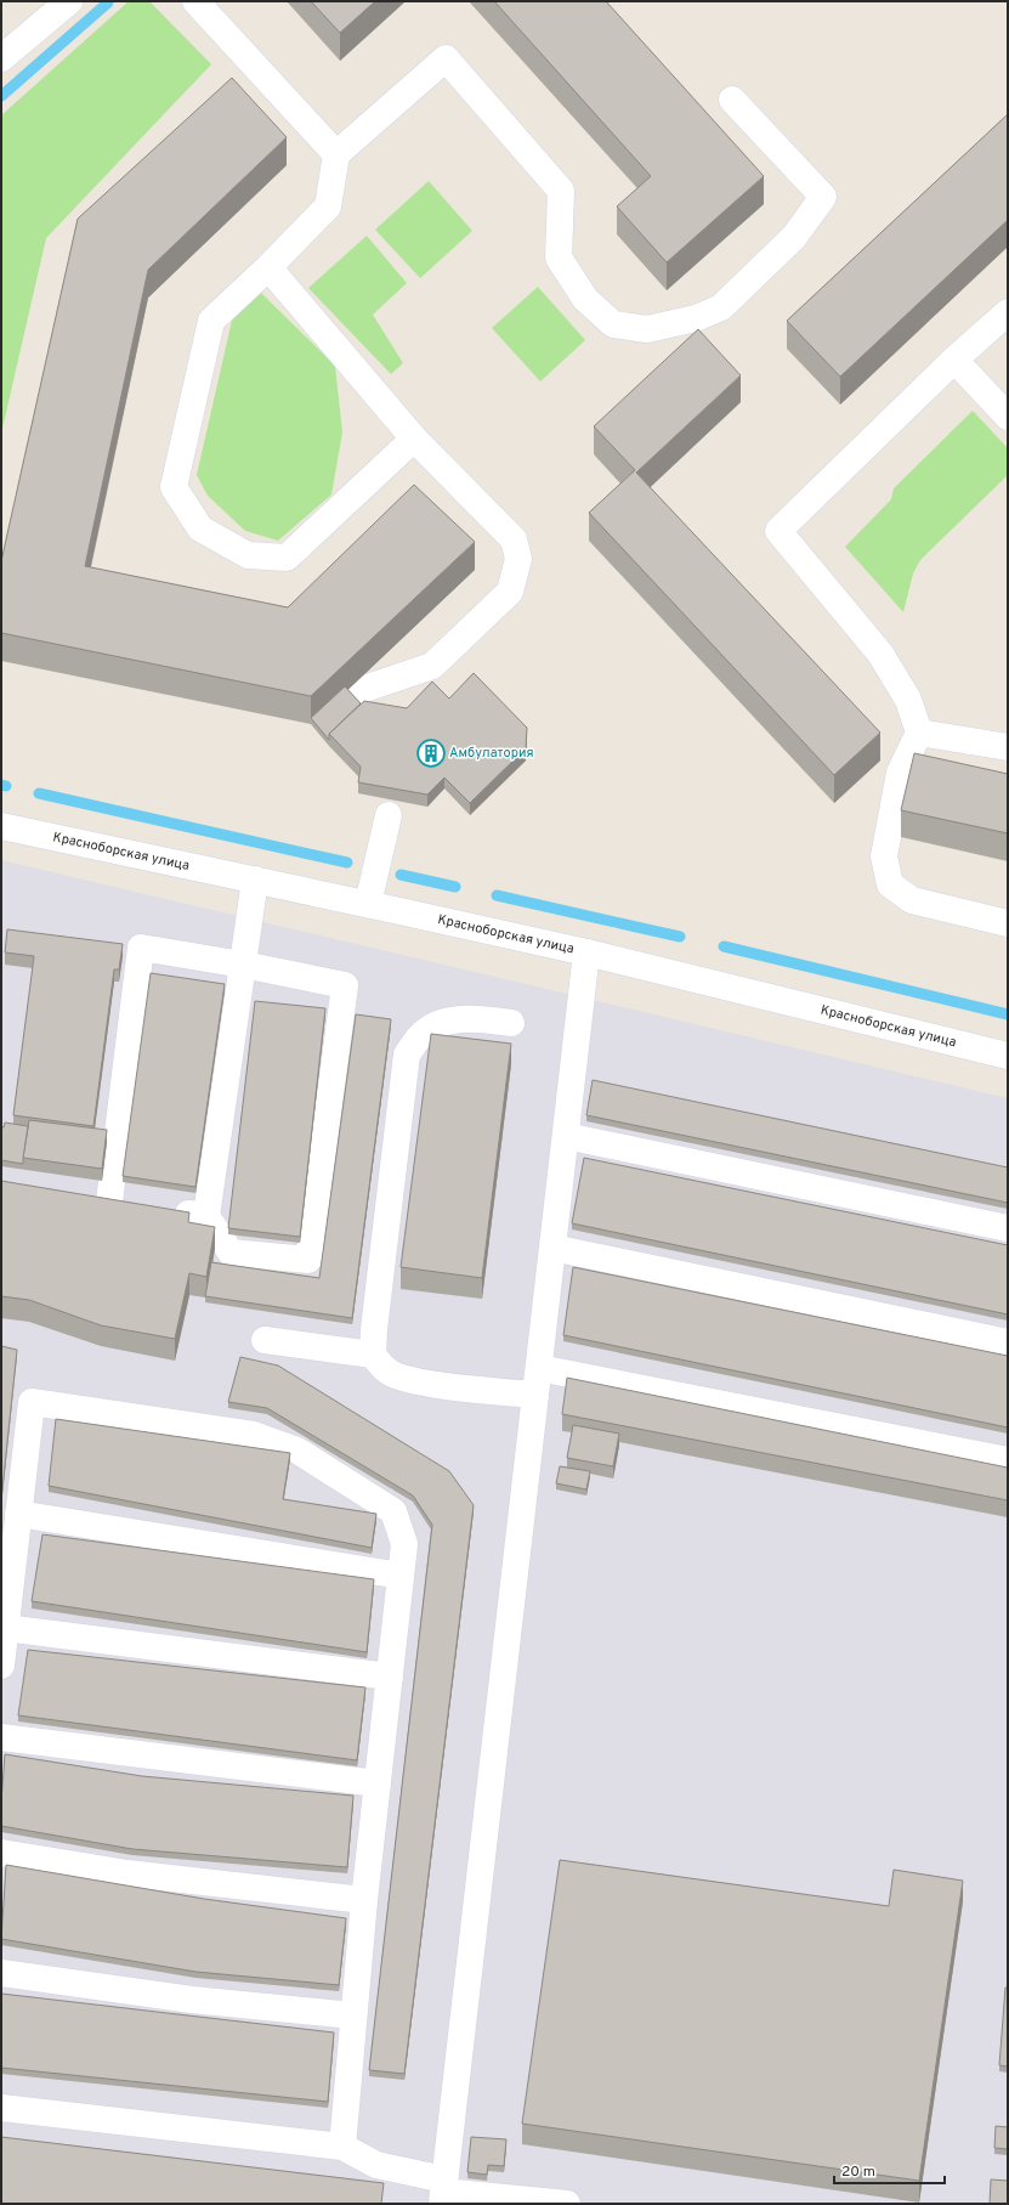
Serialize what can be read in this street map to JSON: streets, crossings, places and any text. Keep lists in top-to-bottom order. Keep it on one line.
{"streets":{"street":["Красноборская улица"]},"places":{"building":["Амбулатория"]},"scale_bar":"20 m"}
